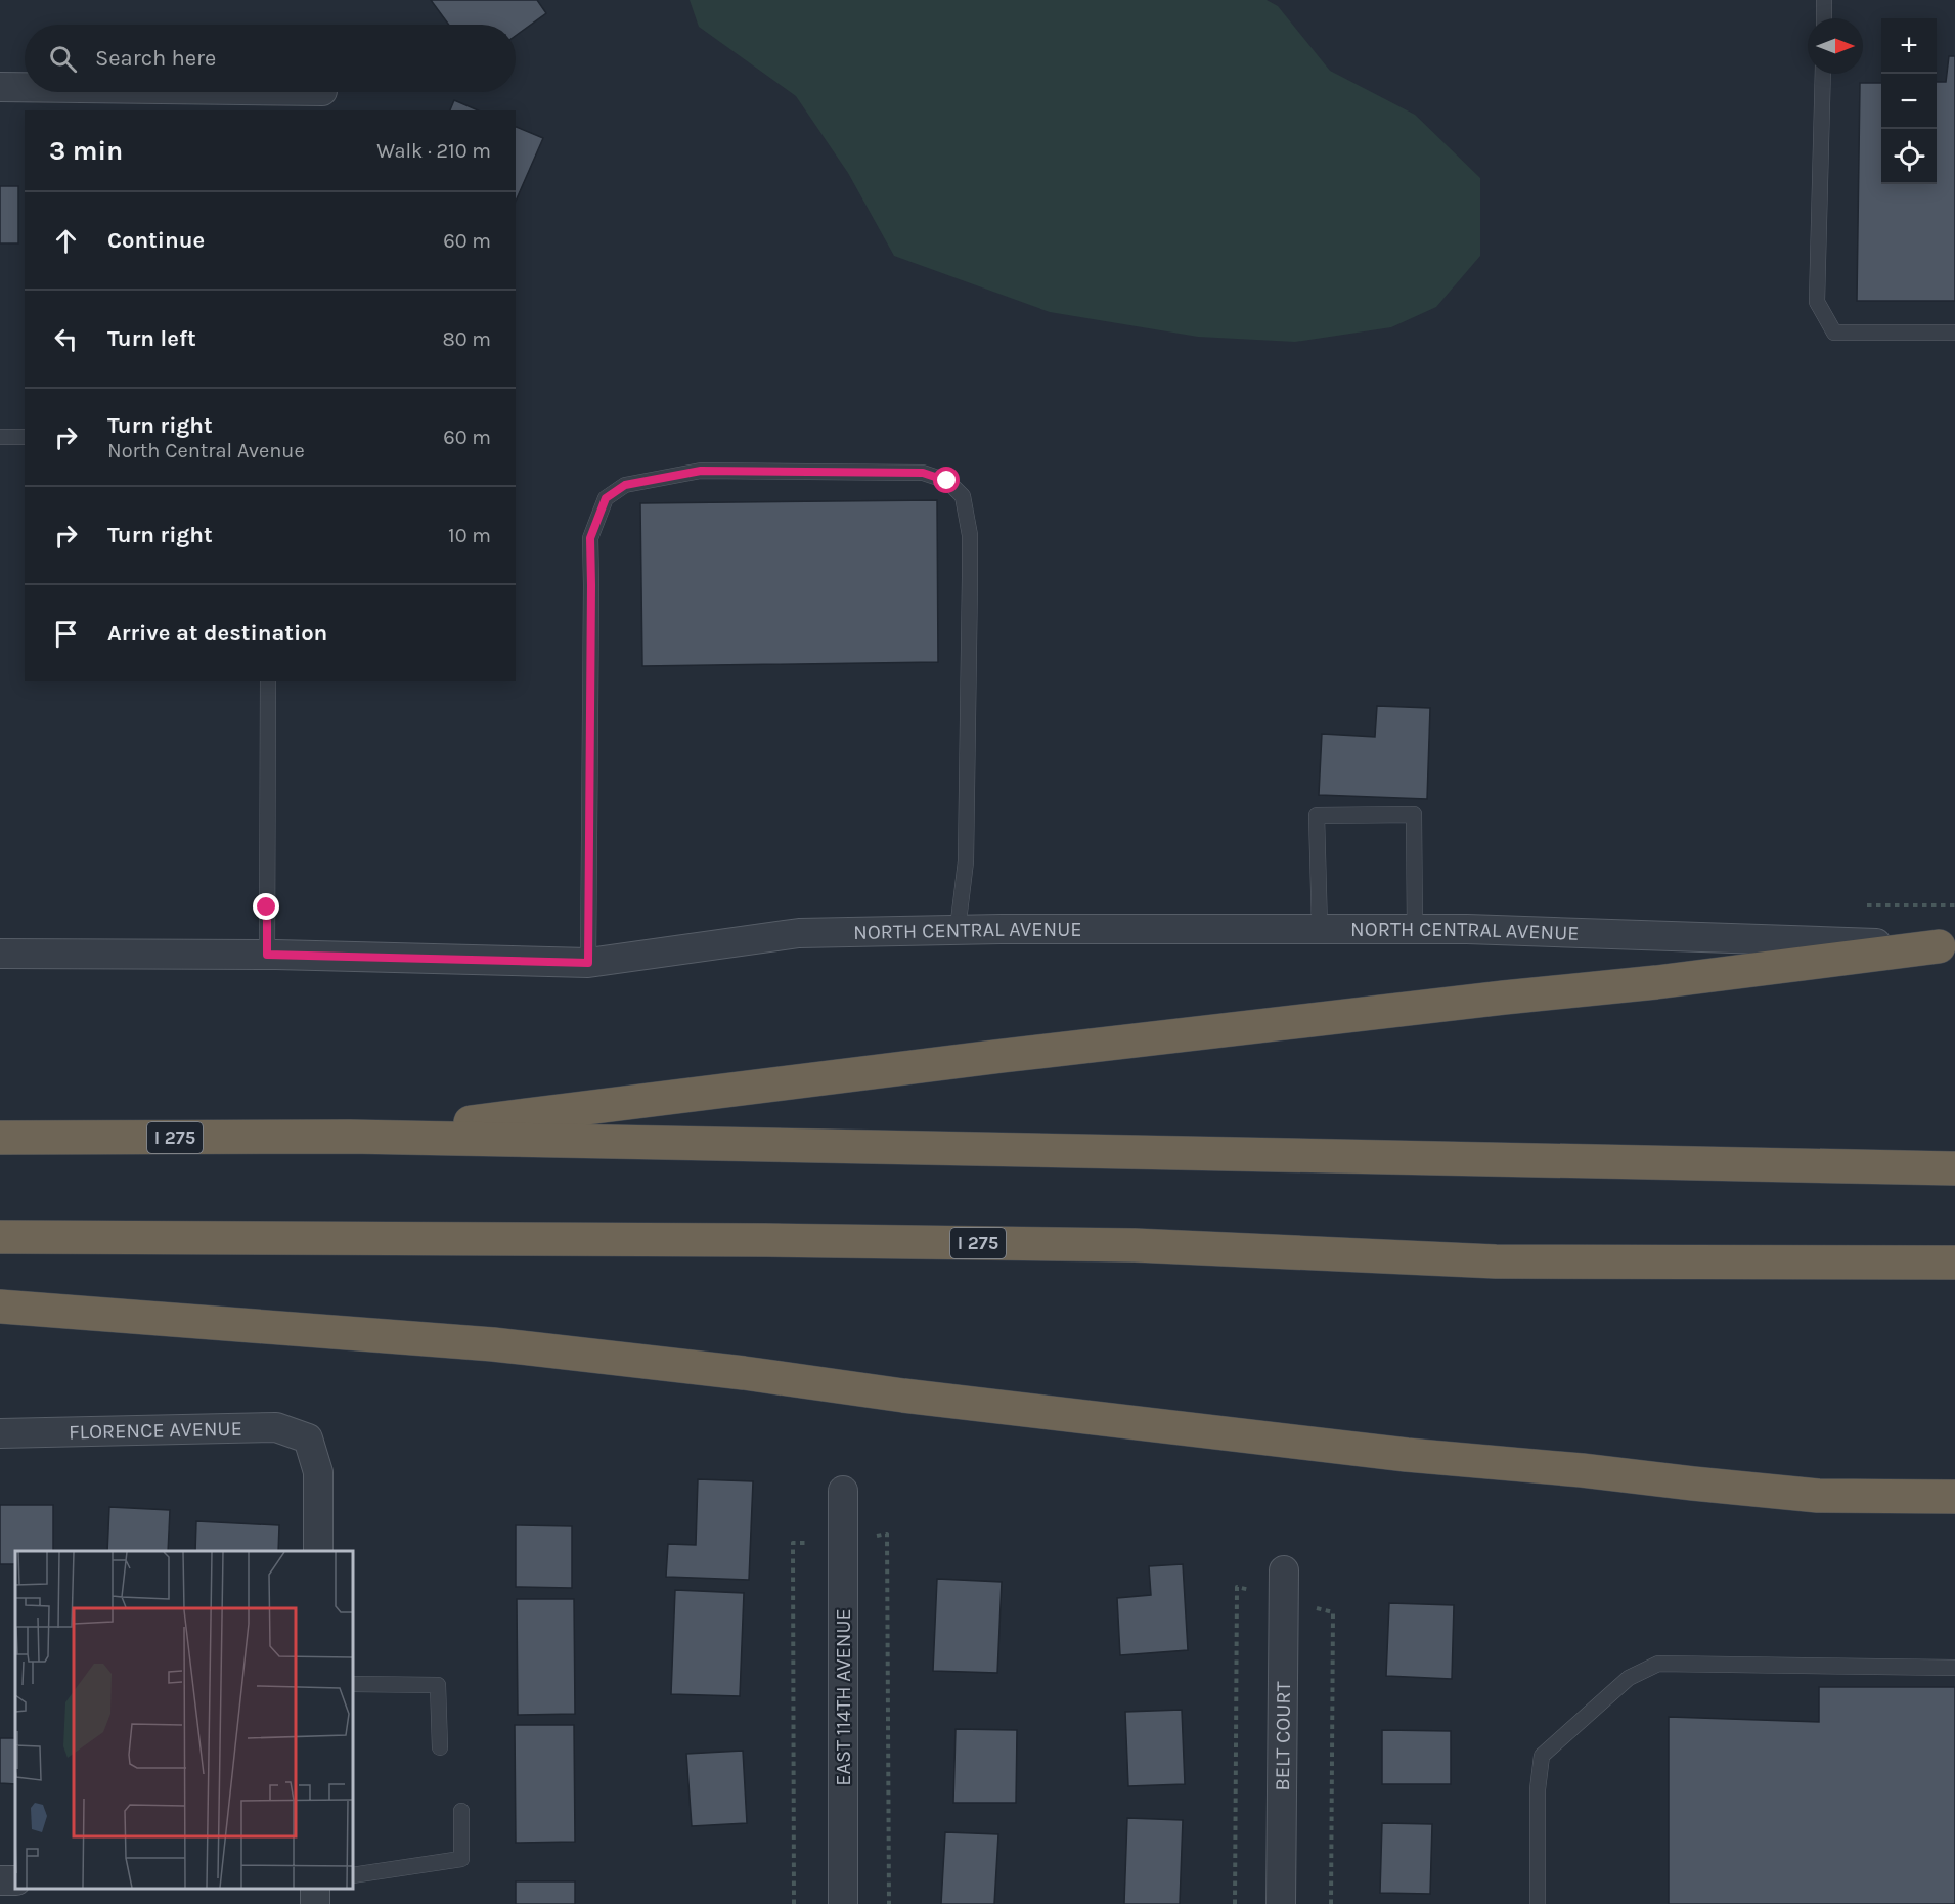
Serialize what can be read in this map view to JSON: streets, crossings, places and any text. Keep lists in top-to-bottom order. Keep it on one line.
{"streets":{"highway":["I 275"],"street":["NORTH CENTRAL AVENUE","FLORENCE AVENUE","EAST 114TH AVENUE","BELT COURT"]},"north":"right","page":{"map_buttons":["+","−"],"search":"Search here","heading":["3 min","Walk · 210 m"],"list":[["Continue","60 m"],["Turn left","80 m"],["Turn right","North Central Avenue","60 m"],["Turn right","10 m"],"Arrive at destination"]}}
